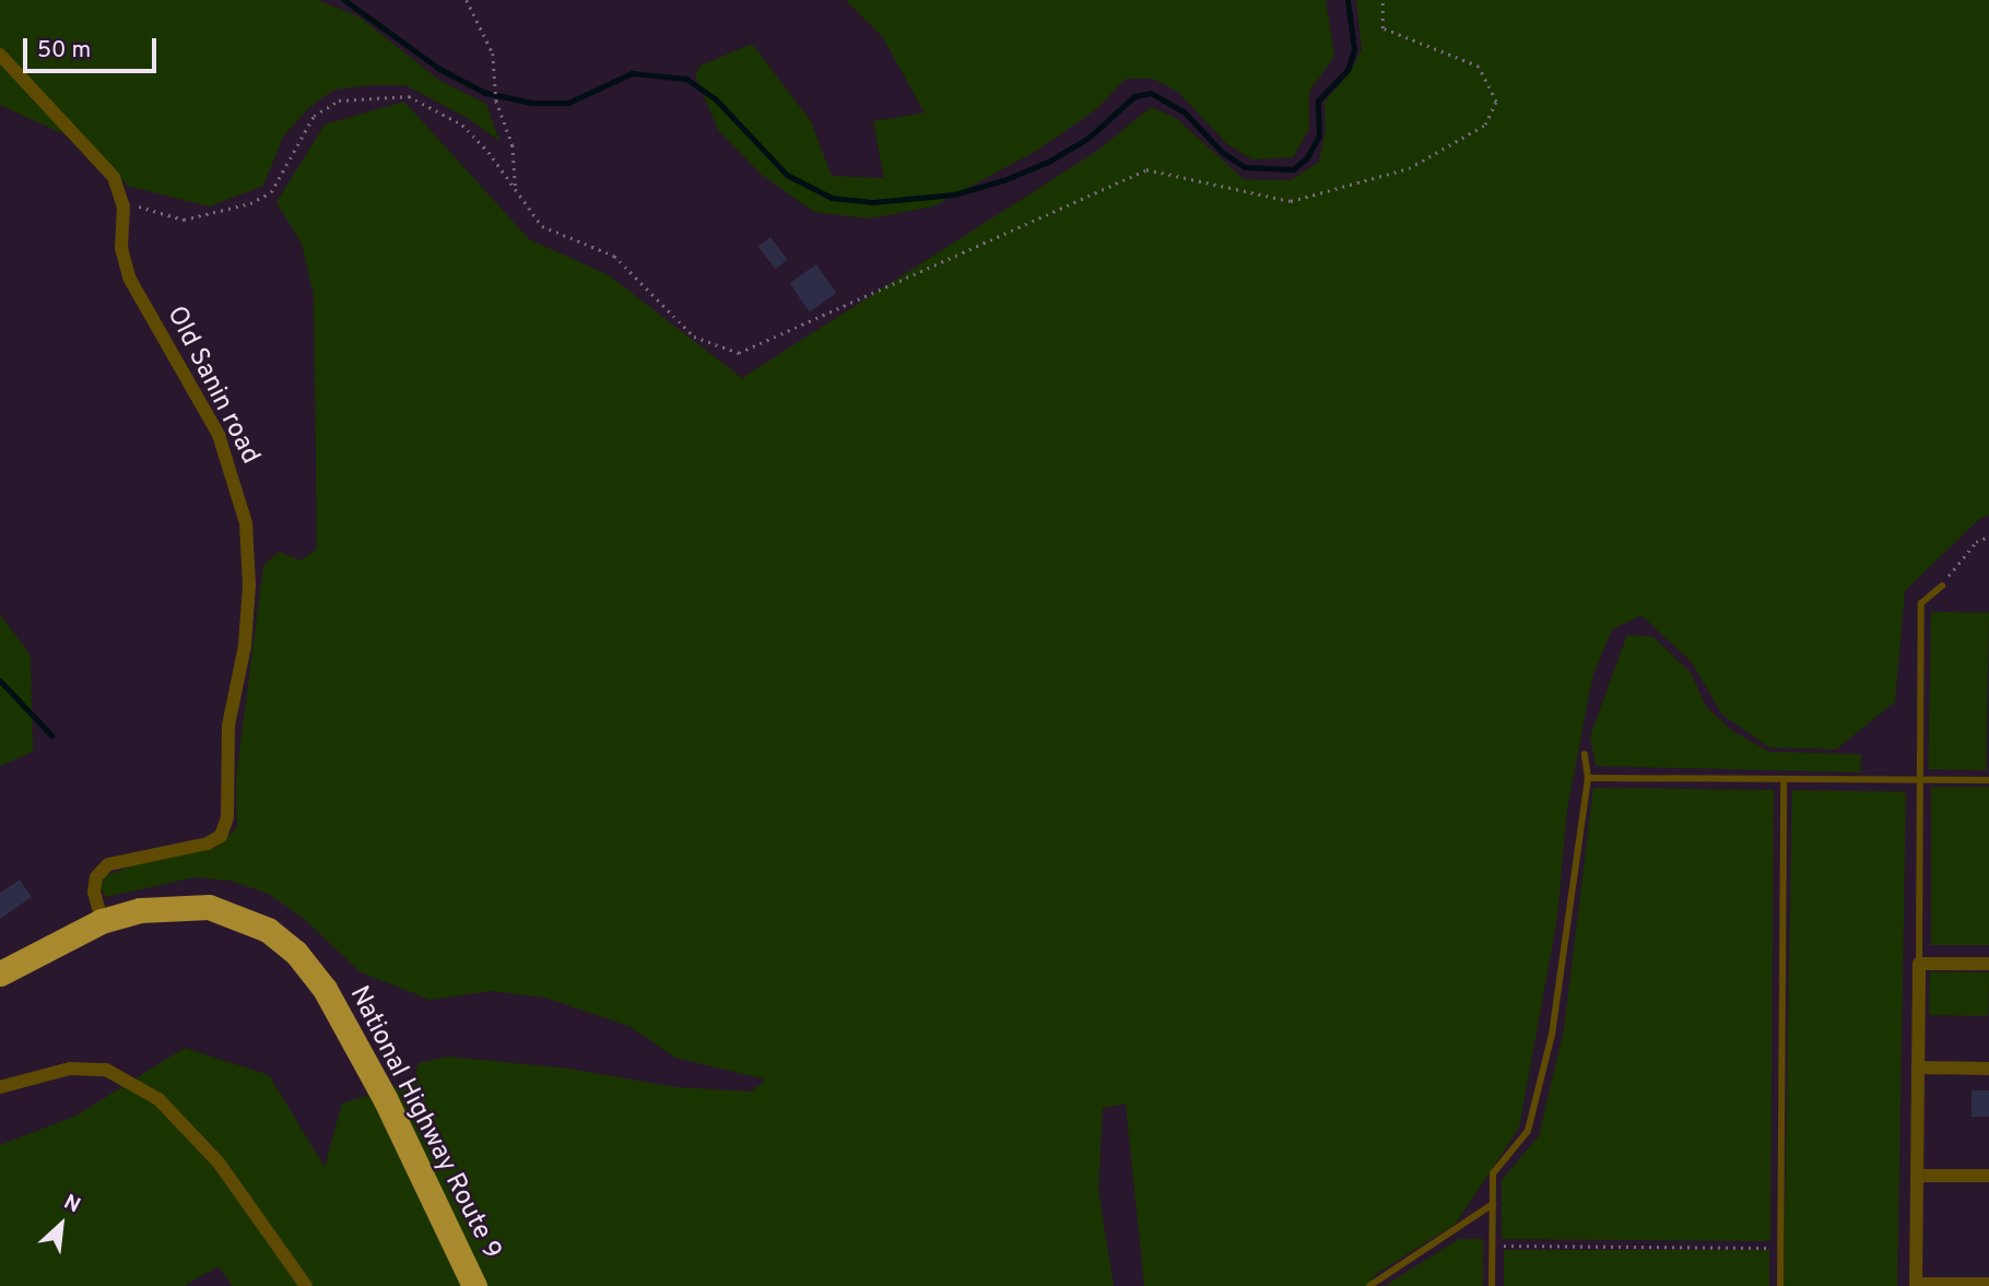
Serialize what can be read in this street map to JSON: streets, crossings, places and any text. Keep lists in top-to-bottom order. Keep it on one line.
{"streets":{"highway":["National Highway Route 9"],"street":["Old Sanin road"]},"crossings":[["Old Sanin road","National Highway Route 9"]],"scale_bar":"50 m","north":"top right"}
